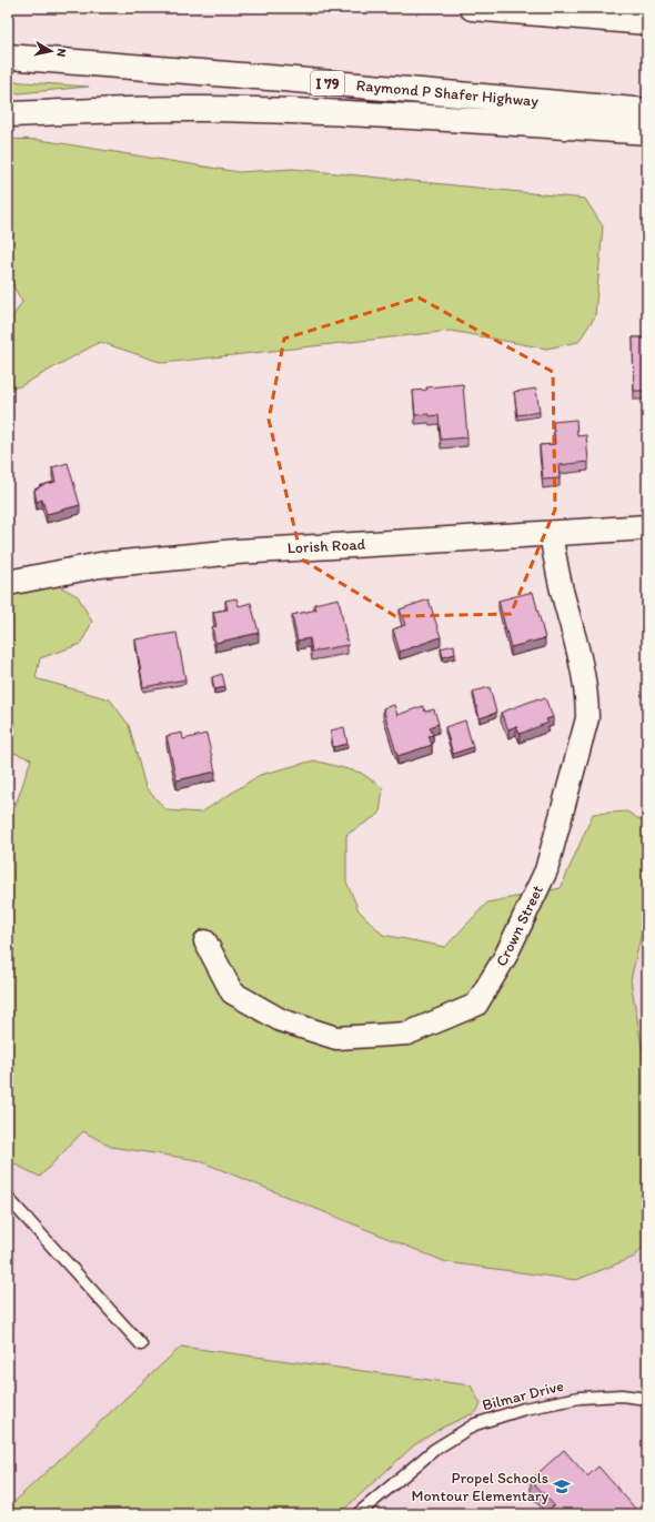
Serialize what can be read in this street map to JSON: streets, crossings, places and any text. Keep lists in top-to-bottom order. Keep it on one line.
{"streets":{"main road":["I 79","Raymond P Shafer Highway","Lorish Road"],"street":["Crown Street"],"lane":["Bilmar Drive"]},"crossings":[["Lorish Road","Crown Street"]],"places":{"school or university":["Propel Schools Montour Elementary"]},"north":"right"}
